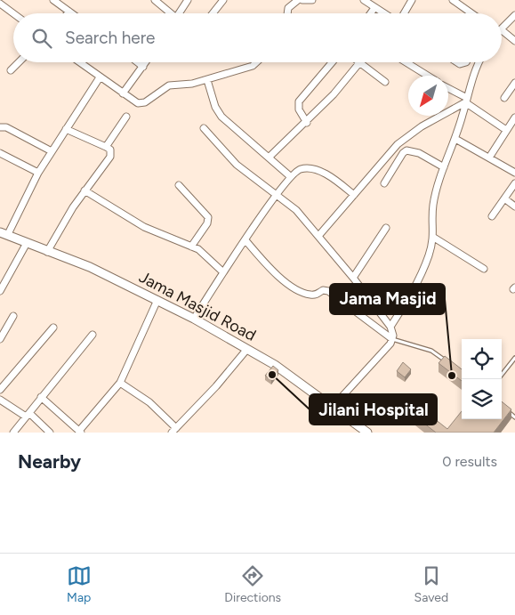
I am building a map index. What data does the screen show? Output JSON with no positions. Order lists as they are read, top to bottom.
{
  "streets": {
    "street": ["Jama Masjid Road"]
  },
  "places": ["Jilani Hospital", "Jama Masjid"],
  "north": "bottom left",
  "page": {
    "search": "Search here",
    "heading": ["Nearby", "0 results"],
    "nav": ["Map", "Directions", "Saved"]
  }
}
